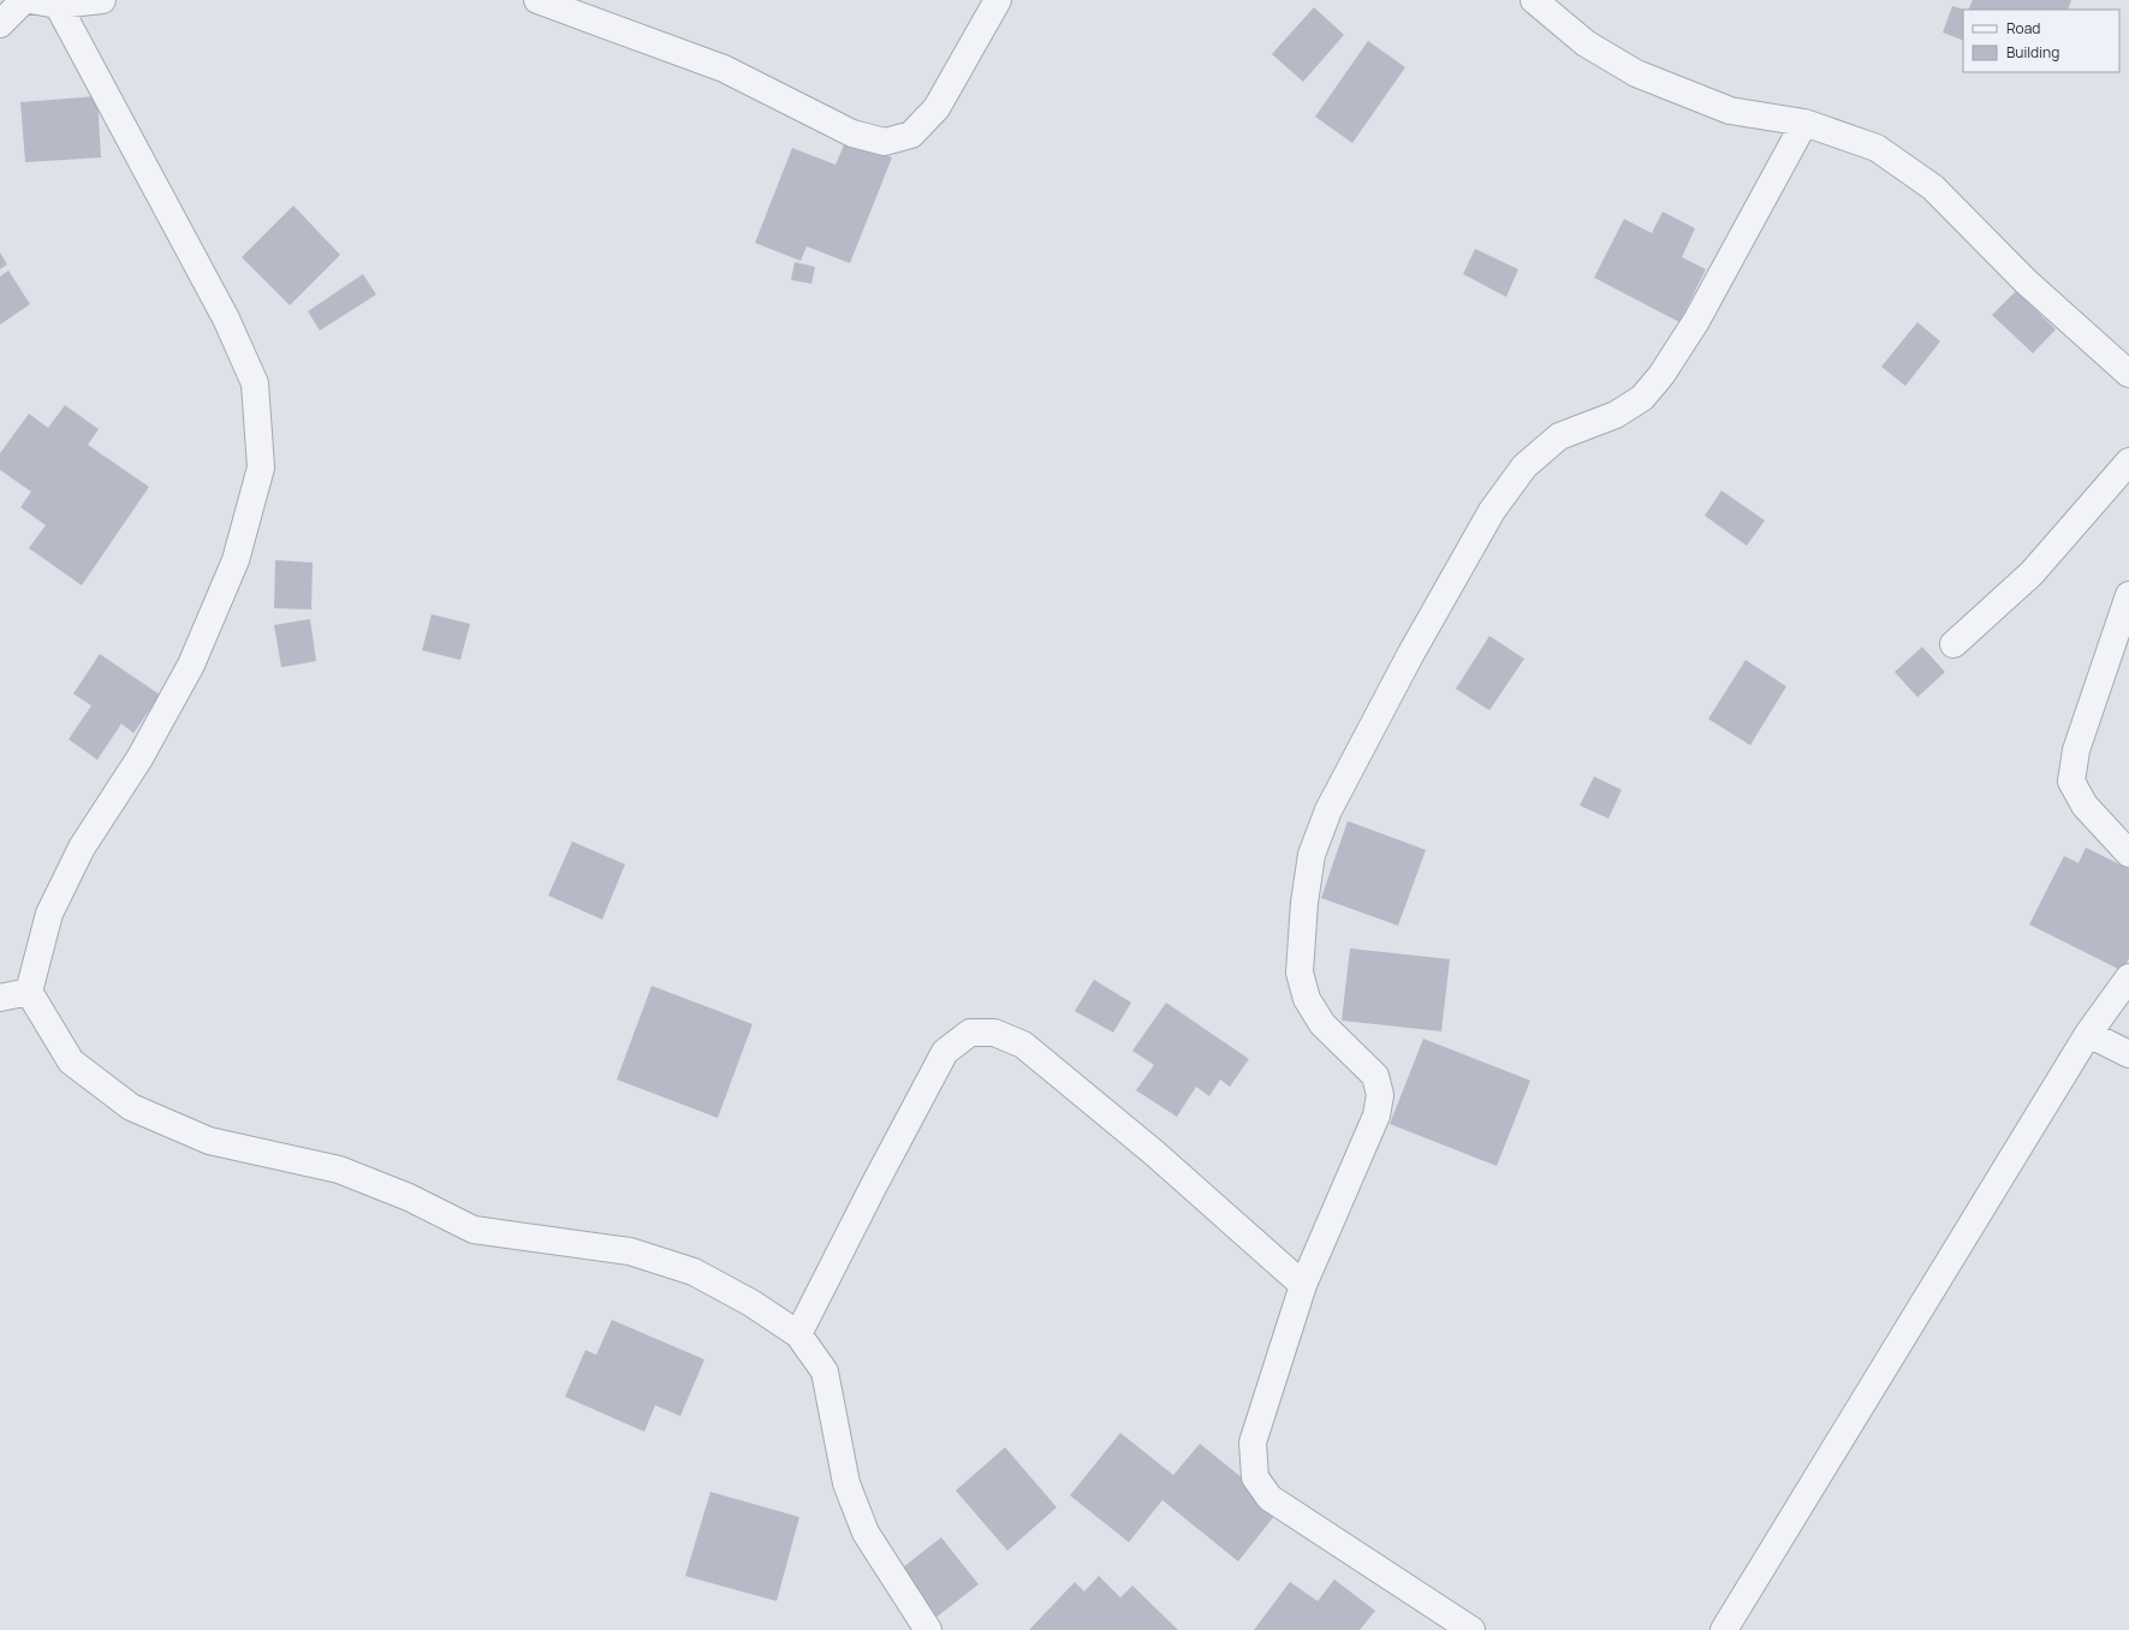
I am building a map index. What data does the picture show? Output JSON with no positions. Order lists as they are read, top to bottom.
{
  "legend": ["Road", "Building"]
}
